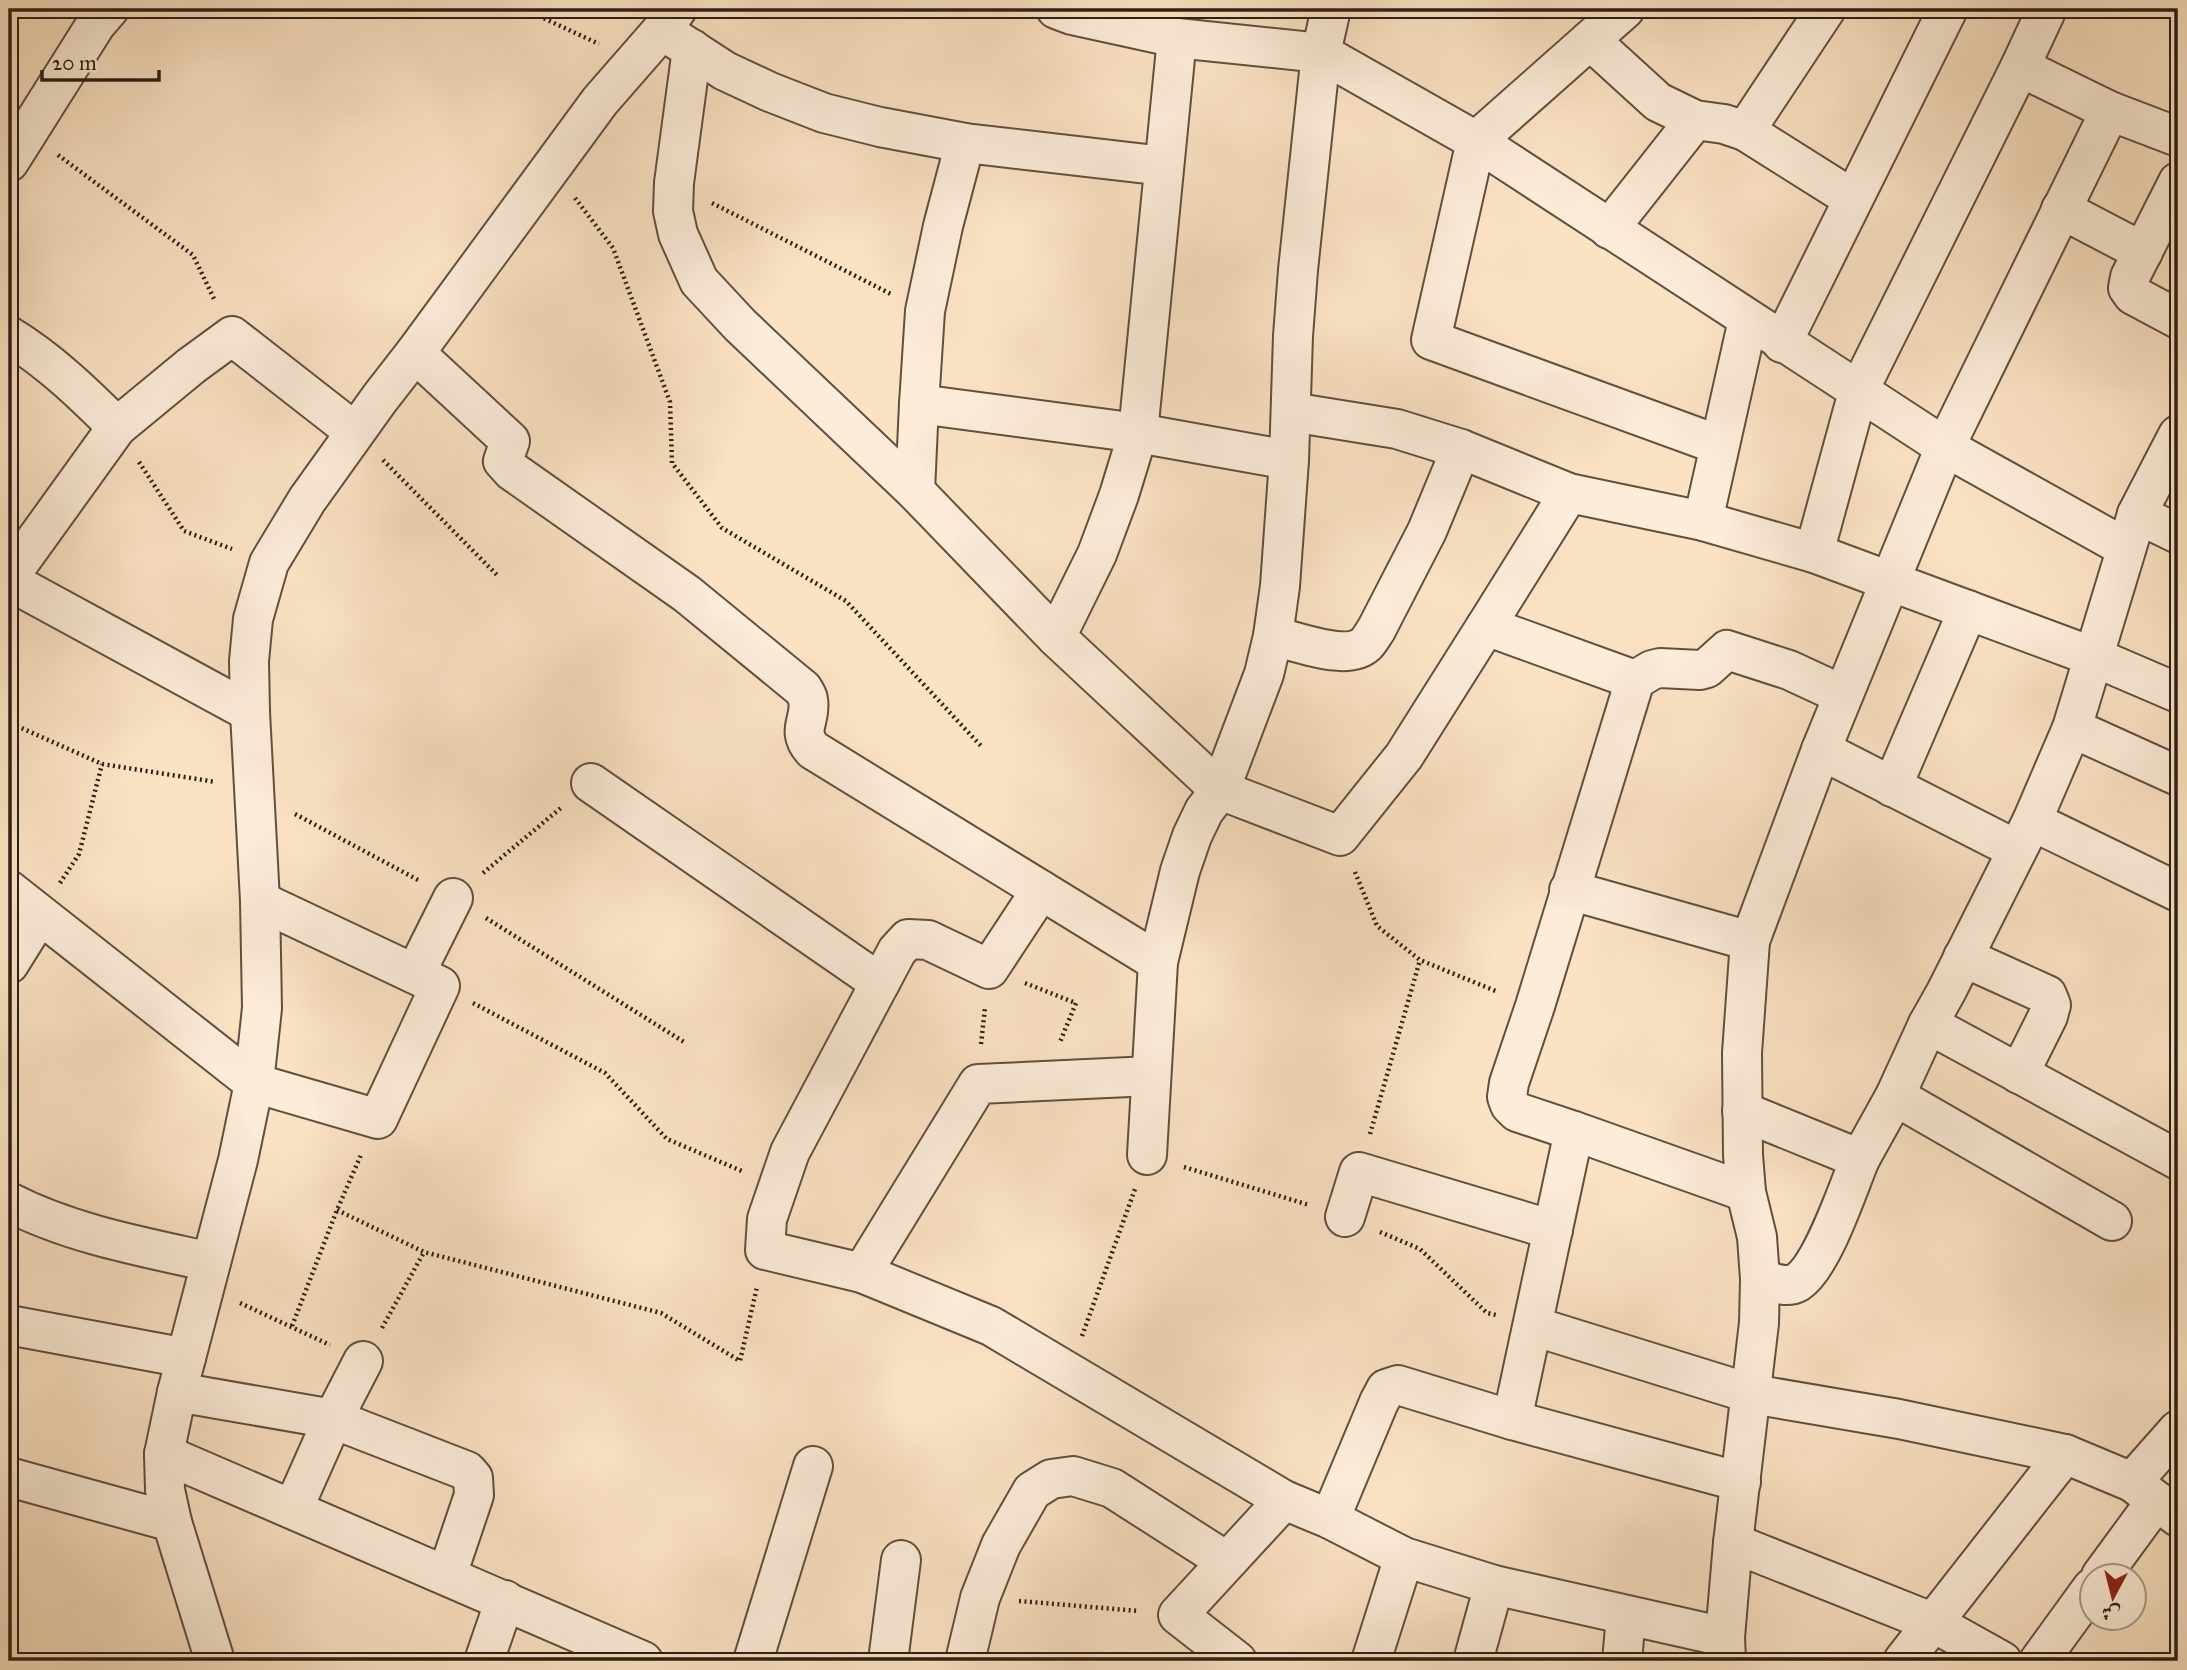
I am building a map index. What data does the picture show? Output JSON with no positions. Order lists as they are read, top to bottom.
{
  "scale_bar": "20 m",
  "north": "bottom"
}
